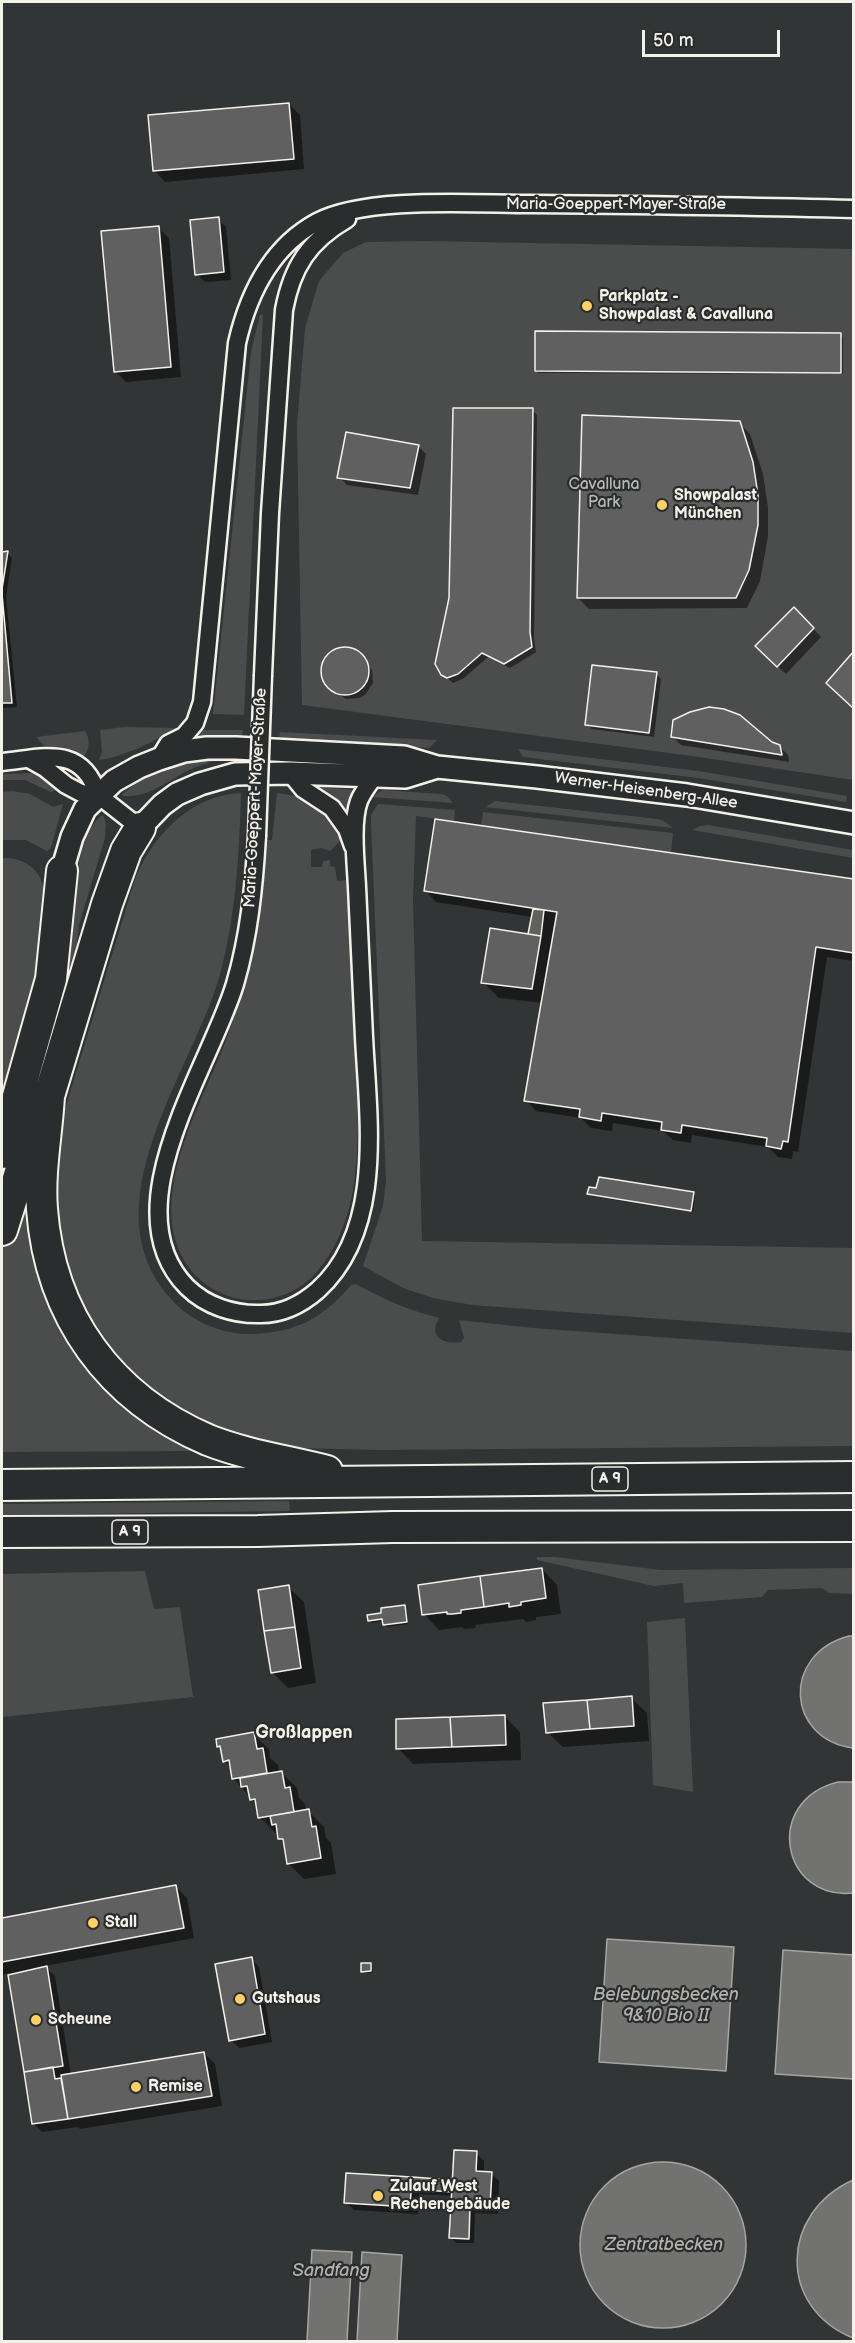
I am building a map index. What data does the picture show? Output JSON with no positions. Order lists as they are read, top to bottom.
{
  "streets": {
    "highway": ["A 9"],
    "street": ["Maria-Goeppert-Mayer-Straße", "Werner-Heisenberg-Allee"]
  },
  "crossings": [
    ["Maria-Goeppert-Mayer-Straße", "Werner-Heisenberg-Allee"]
  ],
  "districts": ["Großlappen"],
  "water": ["Belebungsbecken 9&10 Bio II", "Zentratbecken", "Sandfang"],
  "parks": ["Cavalluna Park"],
  "places": [
    "Parkplatz - Showpalast & Cavalluna",
    "Showpalast München",
    "Stall",
    "Gutshaus",
    "Scheune",
    "Remise",
    "Zulauf West Rechengebäude"
  ],
  "scale_bar": "50 m"
}
